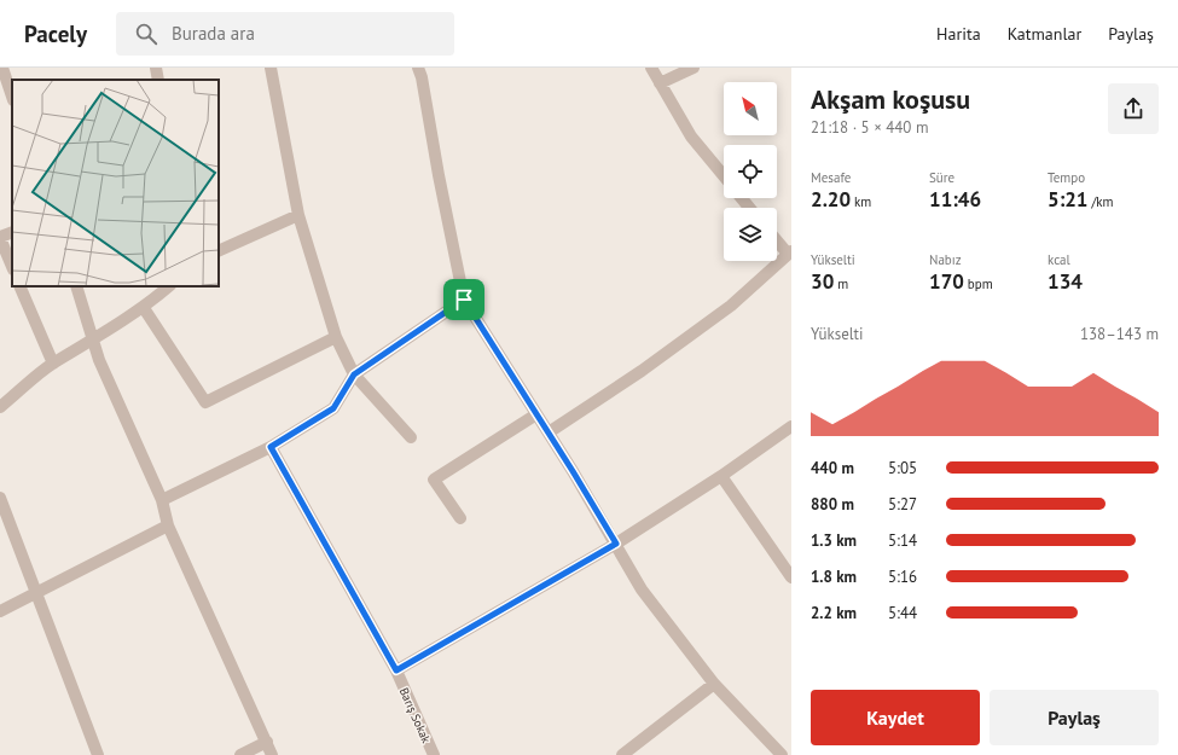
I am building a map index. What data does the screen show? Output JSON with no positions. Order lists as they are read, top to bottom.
{
  "streets": {
    "street": ["Barış Sokak"]
  },
  "north": "top left",
  "page": {
    "header": "Pacely",
    "search": "Burada ara",
    "nav": ["Harita", "Katmanlar", "Paylaş"],
    "heading": ["Akşam koşusu", "21:18 · 5 × 440 m"],
    "stats": [
      ["Mesafe", "2.20 km"],
      ["Süre", "11:46"],
      ["Tempo", "5:21 /km"],
      ["Yükselti", "30 m"],
      ["Nabız", "170 bpm"],
      ["kcal", "134"]
    ],
    "chart": ["Yükselti", "138–143 m"],
    "list": [
      {
        "name": "440 m",
        "note": "5:05"
      },
      {
        "name": "880 m",
        "note": "5:27"
      },
      {
        "name": "1.3 km",
        "note": "5:14"
      },
      {
        "name": "1.8 km",
        "note": "5:16"
      },
      {
        "name": "2.2 km",
        "note": "5:44"
      }
    ],
    "buttons": ["Kaydet", "Paylaş"]
  }
}
